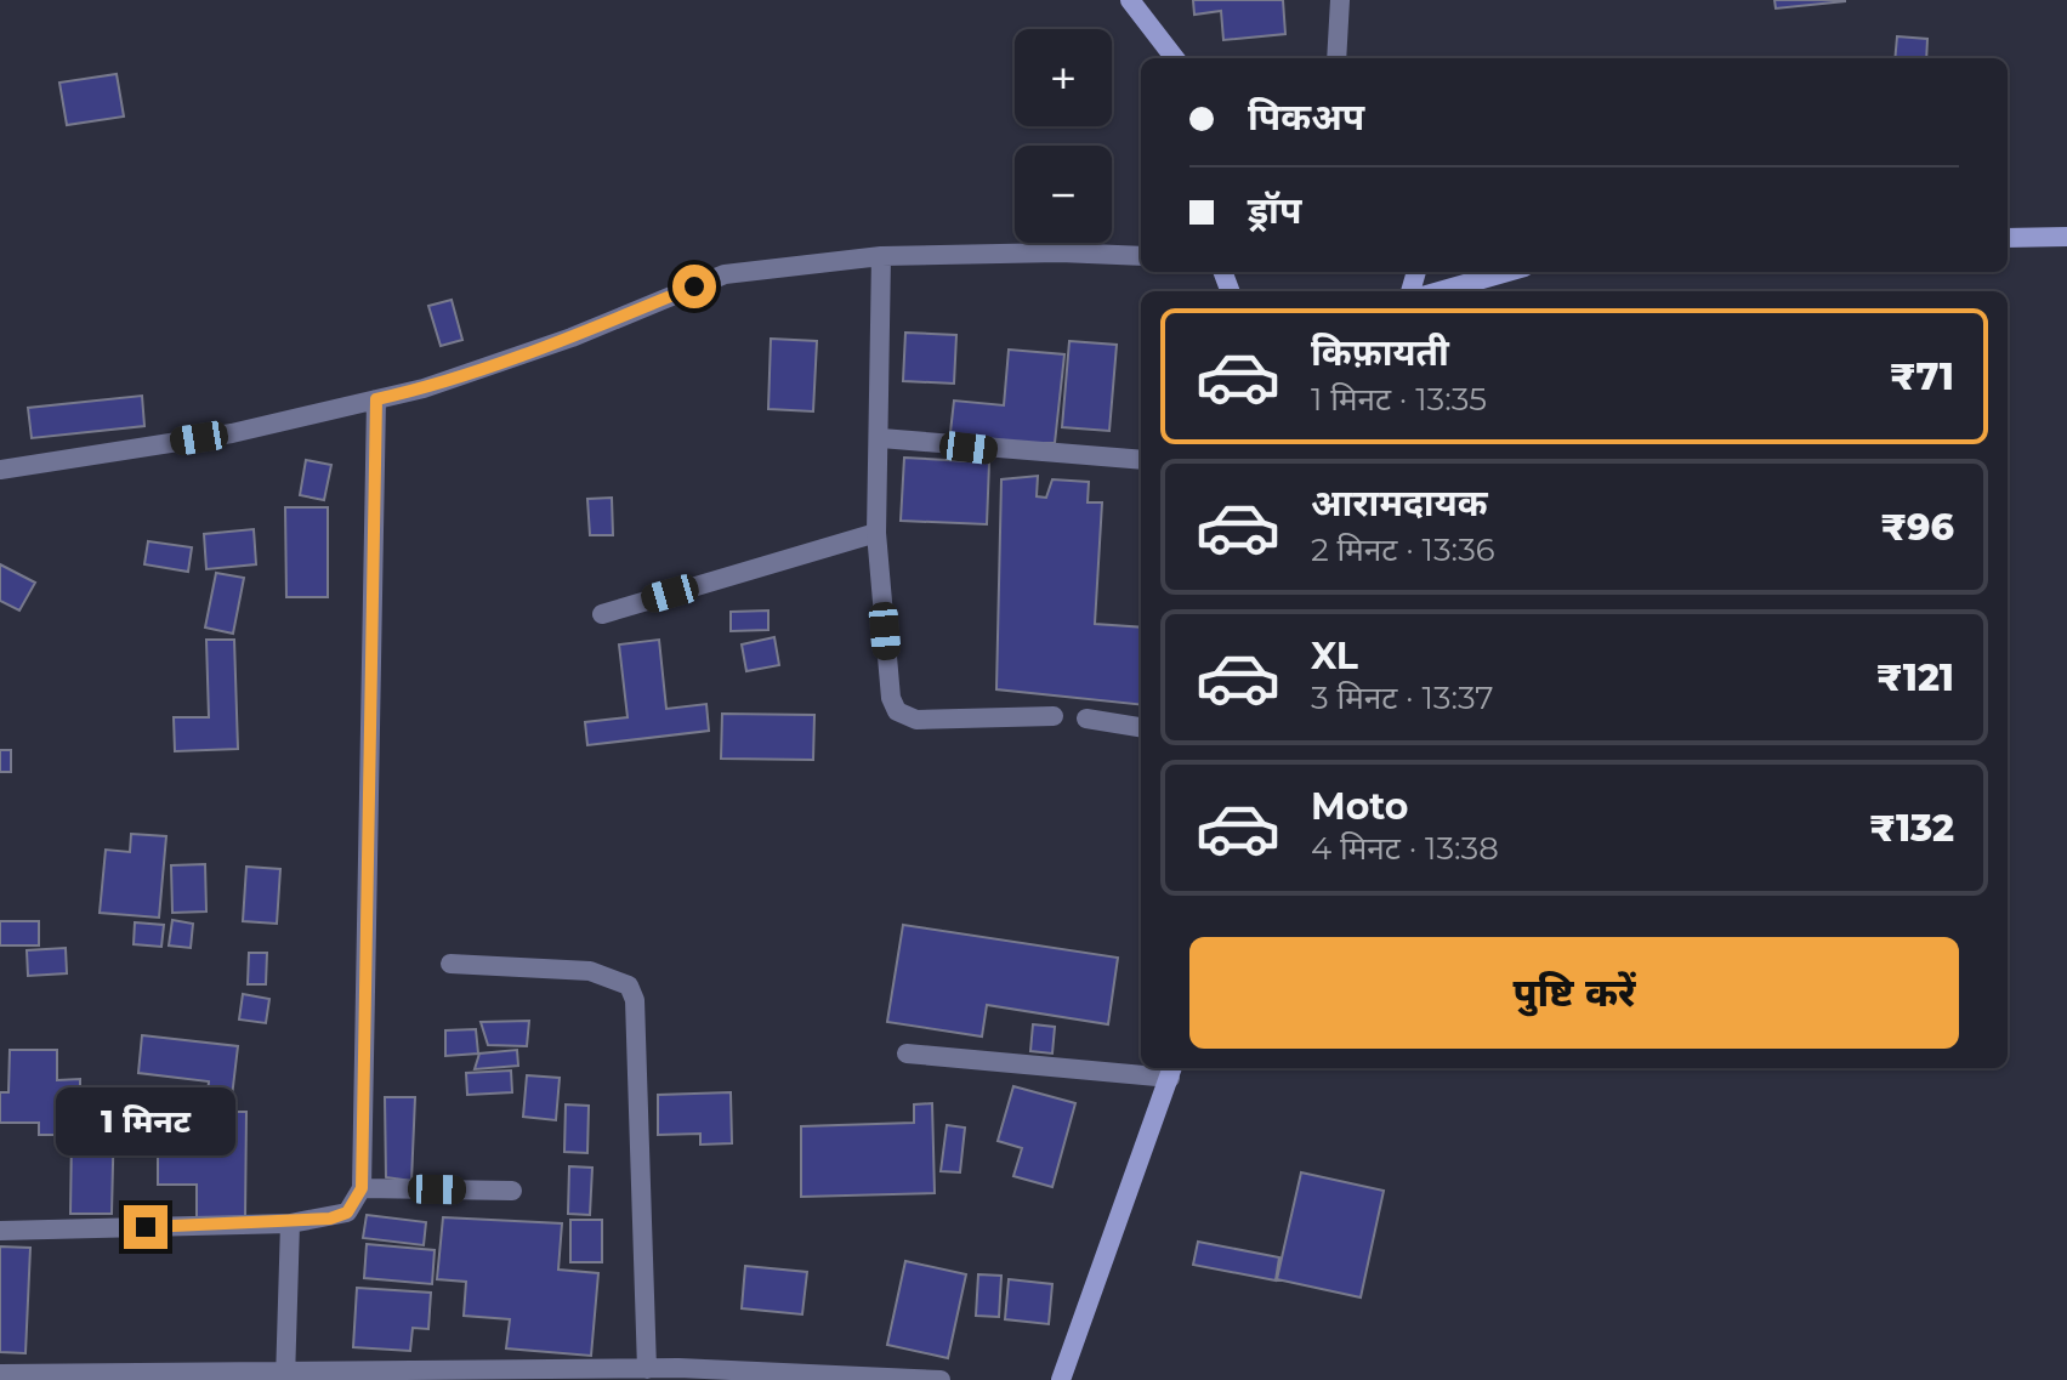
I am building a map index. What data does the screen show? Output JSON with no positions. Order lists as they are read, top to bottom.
{
  "page": {
    "map_buttons": ["+", "−"],
    "banner": ["पिकअप", "ड्रॉप"],
    "list": [
      {
        "name": "किफ़ायती",
        "note": "1 मिनट · 13:35",
        "value": "₹71"
      },
      {
        "name": "आरामदायक",
        "note": "2 मिनट · 13:36",
        "value": "₹96"
      },
      {
        "name": "XL",
        "note": "3 मिनट · 13:37",
        "value": "₹121"
      },
      {
        "name": "Moto",
        "note": "4 मिनट · 13:38",
        "value": "₹132"
      }
    ],
    "buttons": "पुष्टि करें",
    "bubble": "1 मिनट"
  }
}
